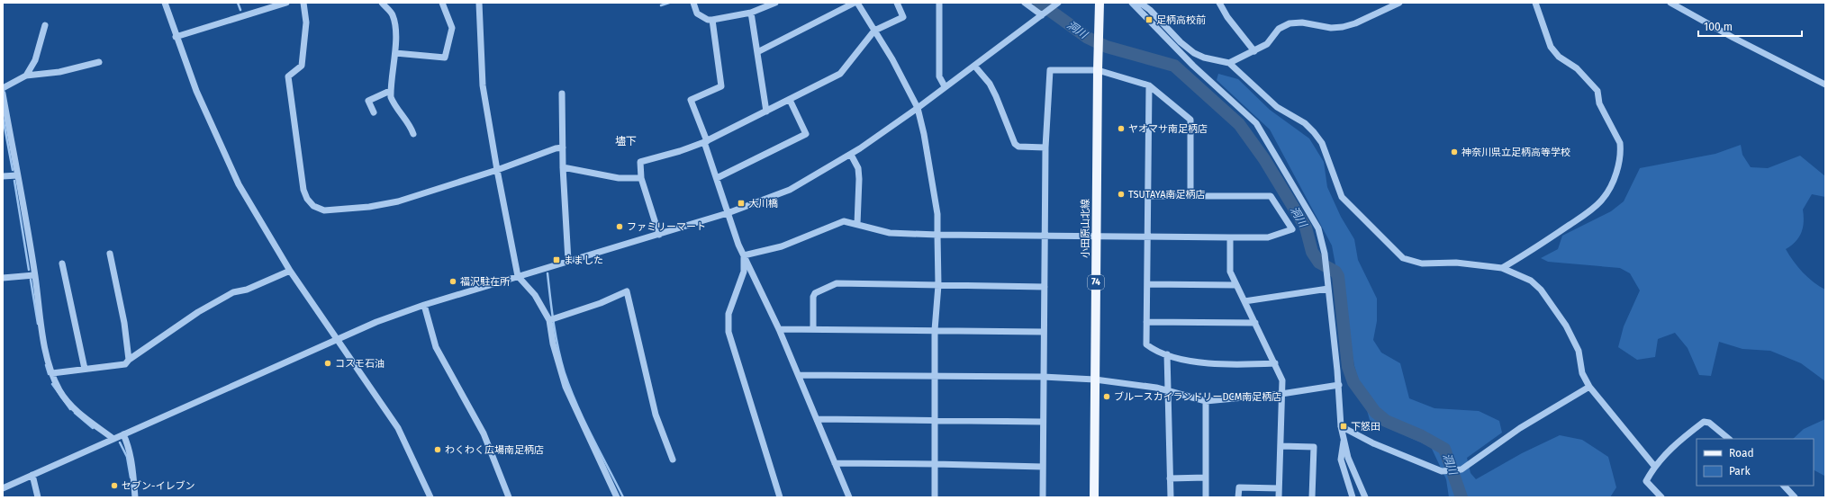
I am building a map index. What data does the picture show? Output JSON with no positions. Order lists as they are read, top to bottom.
{
  "streets": {
    "main road": ["小田原山北線", "74"]
  },
  "districts": ["壗下"],
  "water": ["洞川"],
  "places": {
    "transit": [
      "足柄高校前",
      "大川橋",
      "まました",
      "下怒田"
    ],
    "other": [
      "ヤオマサ南足柄店",
      "神奈川県立足柄高等学校",
      "TSUTAYA南足柄店",
      "ファミリーマート",
      "福沢駐在所",
      "コスモ石油",
      "ブルースカイランドリーDCM南足柄店",
      "わくわく広場南足柄店",
      "セブン-イレブン"
    ]
  },
  "legend": ["Road", "Park"],
  "scale_bar": "100 m"
}
